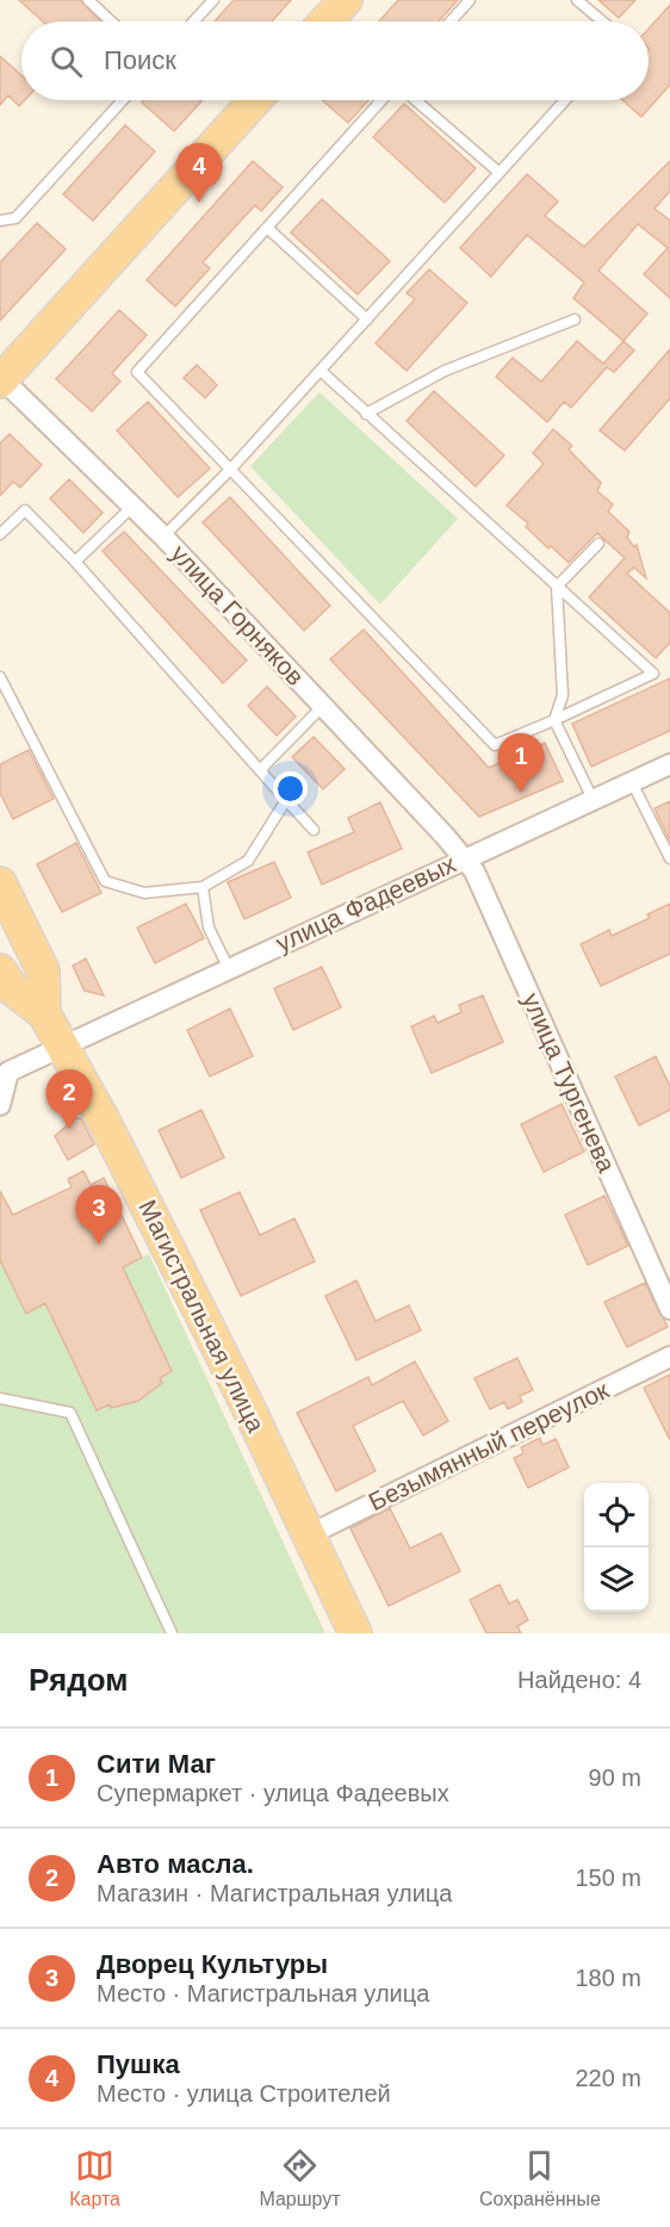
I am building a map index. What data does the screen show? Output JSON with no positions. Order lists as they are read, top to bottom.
{
  "streets": {
    "main road": ["Магистральная улица"],
    "street": [
      "улица Горняков",
      "улица Фадеевых",
      "улица Тургенева",
      "Безымянный переулок"
    ]
  },
  "crossings": [
    ["улица Горняков", "улица Фадеевых"],
    ["улица Горняков", "улица Тургенева"],
    ["улица Фадеевых", "улица Тургенева"],
    ["улица Фадеевых", "Магистральная улица"],
    ["Магистральная улица", "Безымянный переулок"]
  ],
  "page": {
    "search": "Поиск",
    "pins": [
      "4",
      "1",
      "2",
      "3"
    ],
    "heading": ["Рядом", "Найдено: 4"],
    "list": [
      {
        "mark": "1",
        "name": "Сити Маг",
        "note": "Супермаркет · улица Фадеевых",
        "value": "90 m"
      },
      {
        "mark": "2",
        "name": "Авто масла.",
        "note": "Магазин · Магистральная улица",
        "value": "150 m"
      },
      {
        "mark": "3",
        "name": "Дворец Культуры",
        "note": "Место · Магистральная улица",
        "value": "180 m"
      },
      {
        "mark": "4",
        "name": "Пушка",
        "note": "Место · улица Строителей",
        "value": "220 m"
      }
    ],
    "nav": ["Карта", "Маршрут", "Сохранённые"]
  }
}
